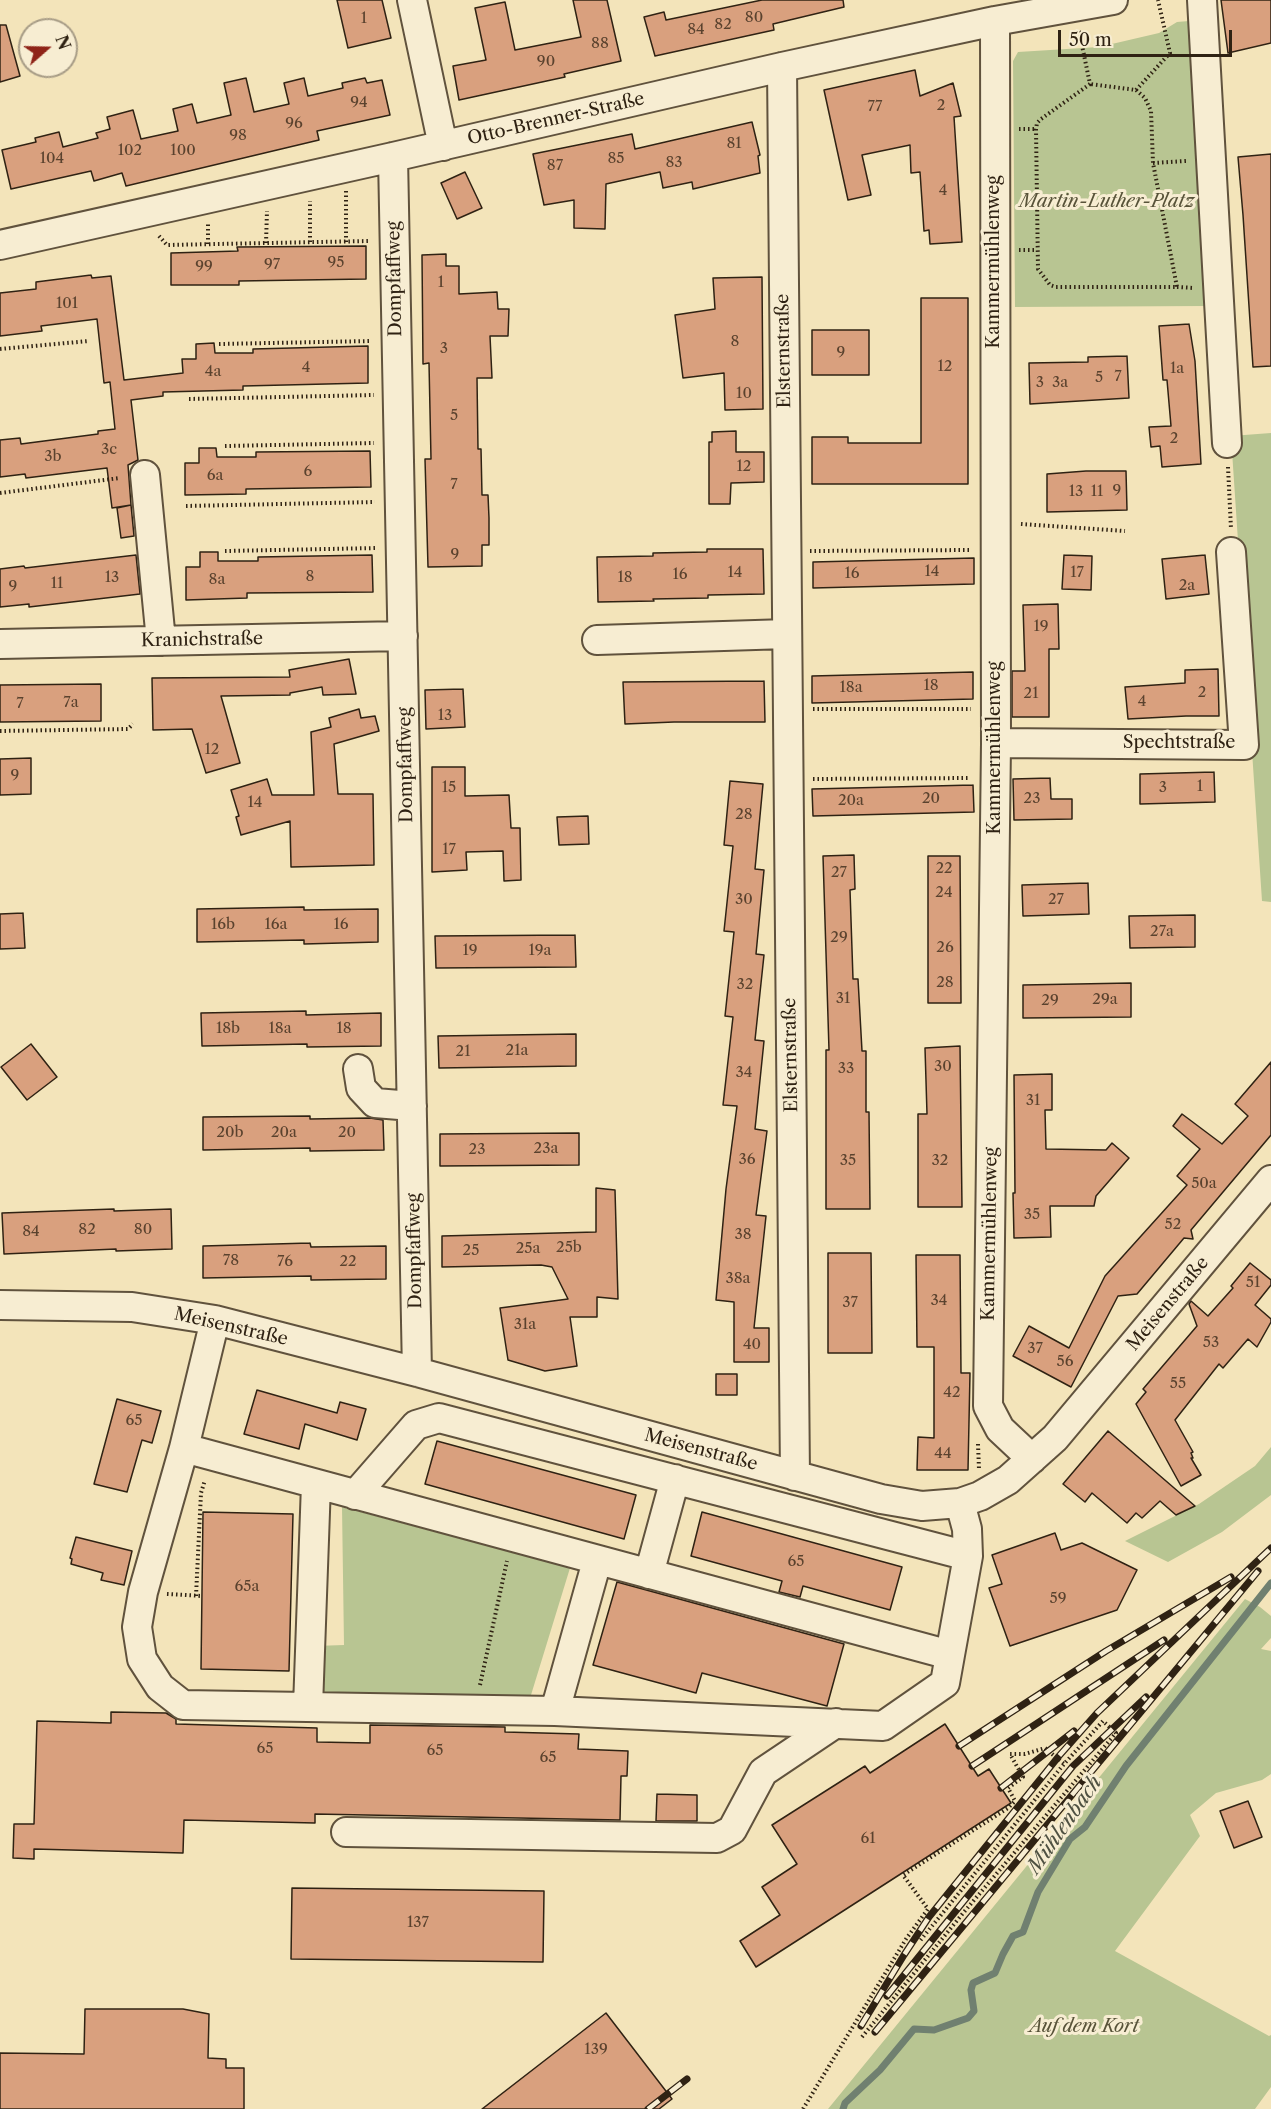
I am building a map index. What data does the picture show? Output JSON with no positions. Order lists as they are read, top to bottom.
{
  "streets": {
    "street": [
      "Otto-Brenner-Straße",
      "Kammermühlenweg",
      "Dompfaffweg",
      "Elsternstraße",
      "Kranichstraße",
      "Spechtstraße",
      "Meisenstraße"
    ]
  },
  "crossings": [
    ["Otto-Brenner-Straße", "Kammermühlenweg"],
    ["Otto-Brenner-Straße", "Dompfaffweg"],
    ["Otto-Brenner-Straße", "Elsternstraße"],
    ["Kammermühlenweg", "Spechtstraße"],
    ["Dompfaffweg", "Kranichstraße"],
    ["Dompfaffweg", "Meisenstraße"],
    ["Elsternstraße", "Meisenstraße"]
  ],
  "water": ["Mühlenbach"],
  "parks": ["Martin-Luther-Platz", "Auf dem Kort"],
  "house_numbers": [
    "80",
    "1",
    "82",
    "84",
    "88",
    "90",
    "94",
    "2",
    "77",
    "96",
    "98",
    "81",
    "102",
    "100",
    "104",
    "85",
    "83",
    "87",
    "4",
    "95",
    "97",
    "99",
    "1",
    "101",
    "8",
    "3",
    "9",
    "12",
    "4",
    "1a",
    "4a",
    "7",
    "5",
    "3",
    "3a",
    "10",
    "5",
    "2",
    "3c",
    "3b",
    "12",
    "6",
    "6a",
    "7",
    "9",
    "13",
    "11",
    "9",
    "14",
    "14",
    "17",
    "16",
    "16",
    "8",
    "13",
    "18",
    "8a",
    "11",
    "2a",
    "9",
    "19",
    "18",
    "18a",
    "2",
    "21",
    "4",
    "7a",
    "7",
    "13",
    "12",
    "9",
    "1",
    "15",
    "3",
    "20",
    "23",
    "20a",
    "14",
    "28",
    "17",
    "22",
    "27",
    "24",
    "30",
    "27",
    "16b",
    "16a",
    "16",
    "27a",
    "29",
    "26",
    "19",
    "19a",
    "28",
    "32",
    "31",
    "29a",
    "29",
    "18b",
    "18a",
    "18",
    "21a",
    "21",
    "30",
    "33",
    "34",
    "31",
    "20b",
    "20a",
    "20",
    "23a",
    "23",
    "36",
    "35",
    "32",
    "50a",
    "35",
    "52",
    "82",
    "80",
    "84",
    "38",
    "25b",
    "25a",
    "25",
    "78",
    "76",
    "22",
    "38a",
    "51",
    "34",
    "37",
    "31a",
    "53",
    "40",
    "37",
    "56",
    "55",
    "42",
    "65",
    "44",
    "65",
    "65a",
    "59",
    "65",
    "65",
    "65",
    "61",
    "137",
    "139"
  ],
  "scale_bar": "50 m",
  "north": "right"
}
